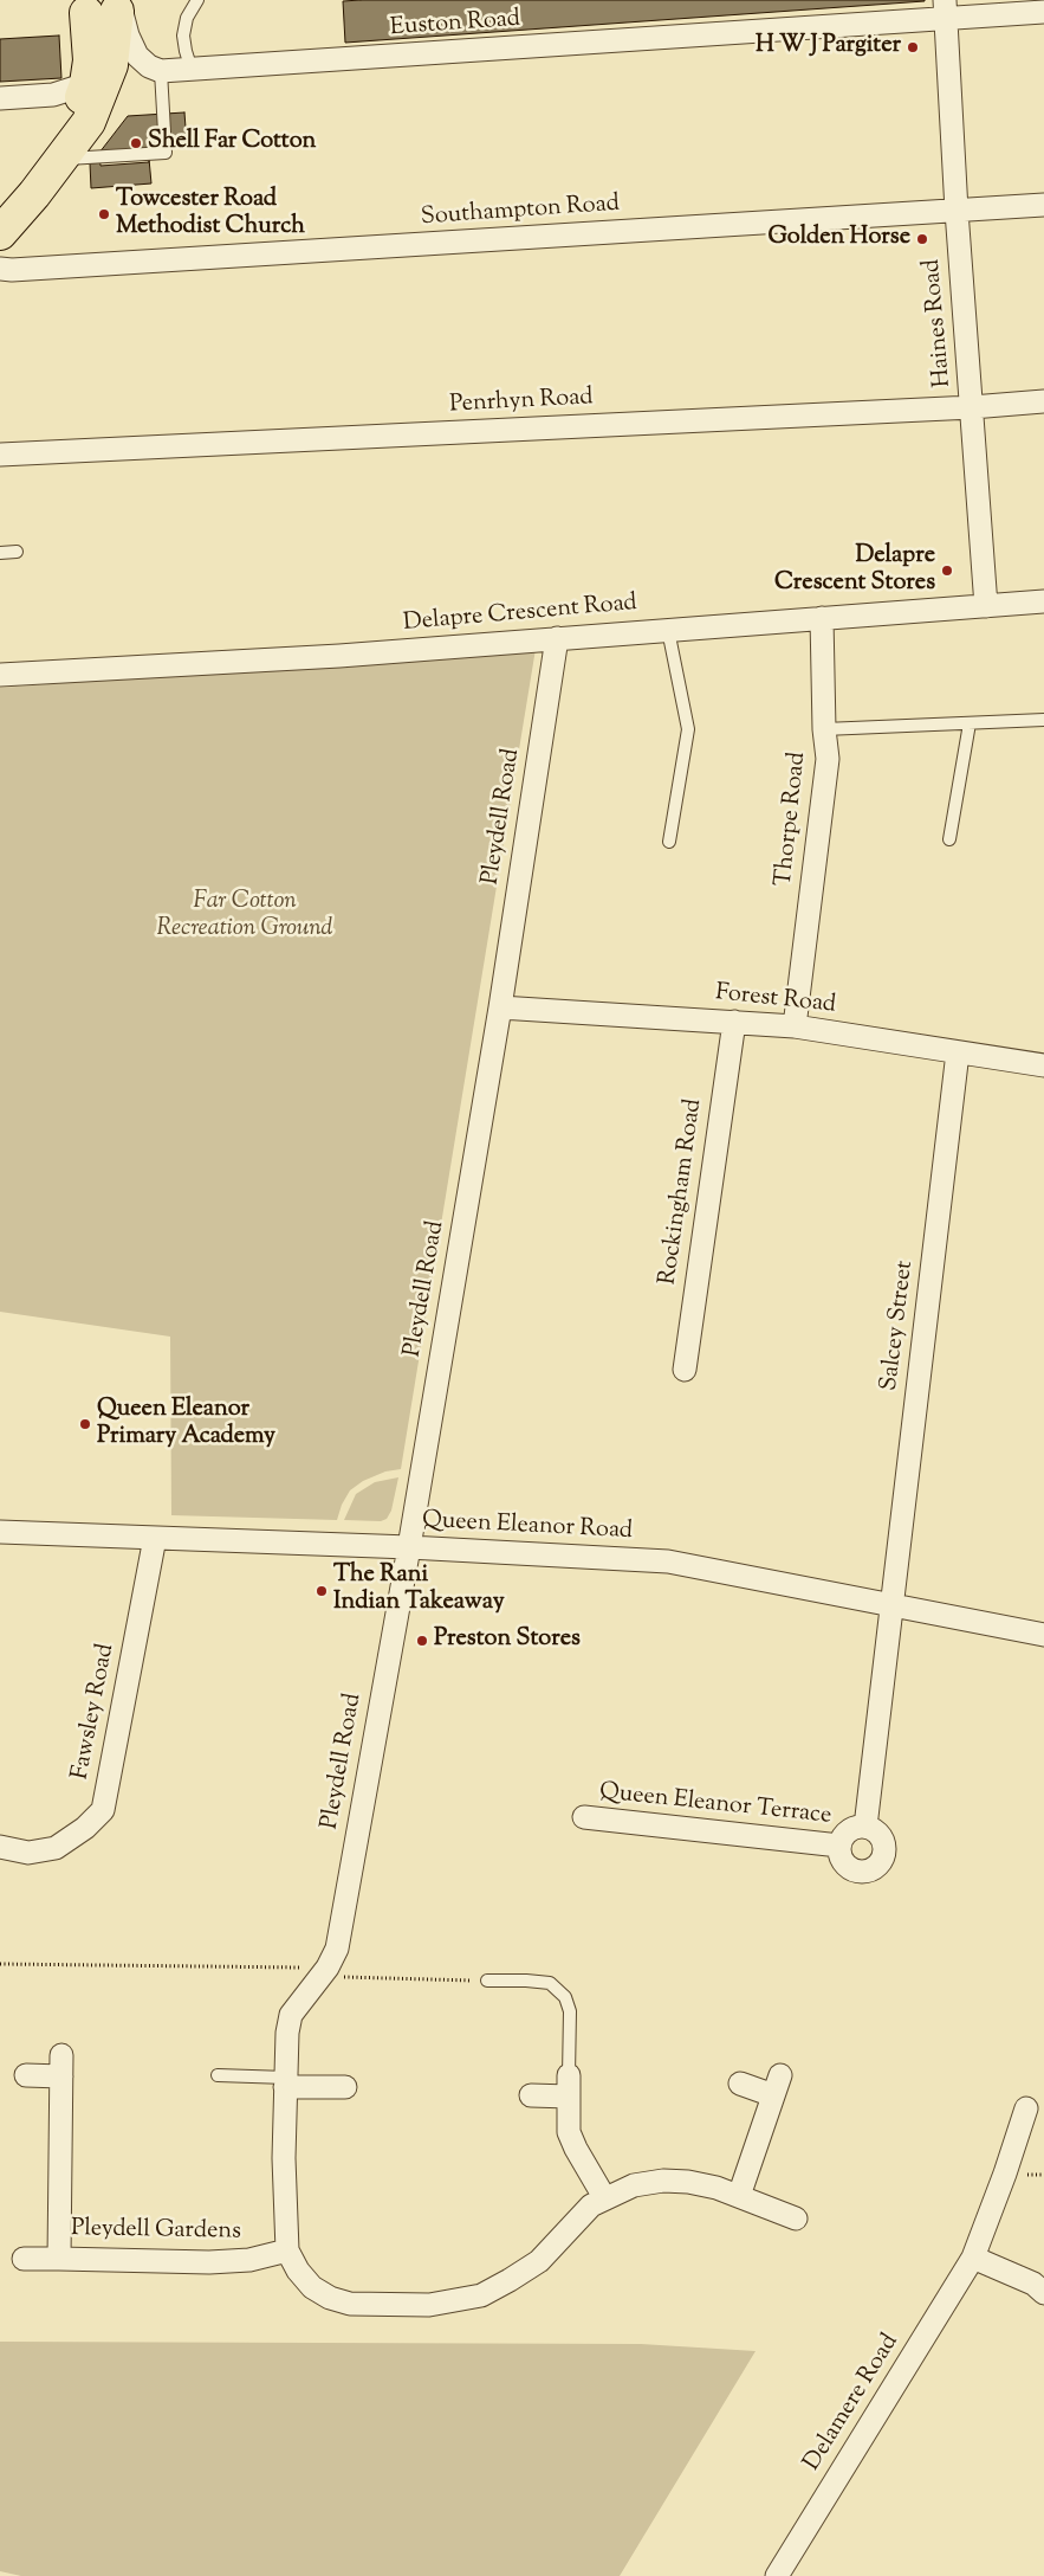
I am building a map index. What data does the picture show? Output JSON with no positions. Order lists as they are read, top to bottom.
{
  "streets": {
    "street": [
      "Euston Road",
      "Southampton Road",
      "Haines Road",
      "Penrhyn Road",
      "Delapre Crescent Road",
      "Pleydell Road",
      "Thorpe Road",
      "Forest Road",
      "Rockingham Road",
      "Salcey Street",
      "Queen Eleanor Road",
      "Fawsley Road",
      "Queen Eleanor Terrace",
      "Pleydell Gardens",
      "Delamere Road"
    ]
  },
  "crossings": [
    ["Euston Road", "Haines Road"],
    ["Southampton Road", "Haines Road"],
    ["Haines Road", "Penrhyn Road"],
    ["Haines Road", "Delapre Crescent Road"],
    ["Delapre Crescent Road", "Pleydell Road"],
    ["Delapre Crescent Road", "Thorpe Road"],
    ["Pleydell Road", "Forest Road"],
    ["Pleydell Road", "Queen Eleanor Road"],
    ["Thorpe Road", "Forest Road"],
    ["Forest Road", "Rockingham Road"],
    ["Forest Road", "Salcey Street"],
    ["Salcey Street", "Queen Eleanor Road"],
    ["Queen Eleanor Road", "Fawsley Road"]
  ],
  "parks": ["Far Cotton Recreation Ground"],
  "places": [
    "H W J Pargiter",
    "Shell Far Cotton",
    "Towcester Road Methodist Church",
    "Golden Horse",
    "Delapre Crescent Stores",
    "Queen Eleanor Primary Academy",
    "The Rani Indian Takeaway",
    "Preston Stores"
  ]
}
